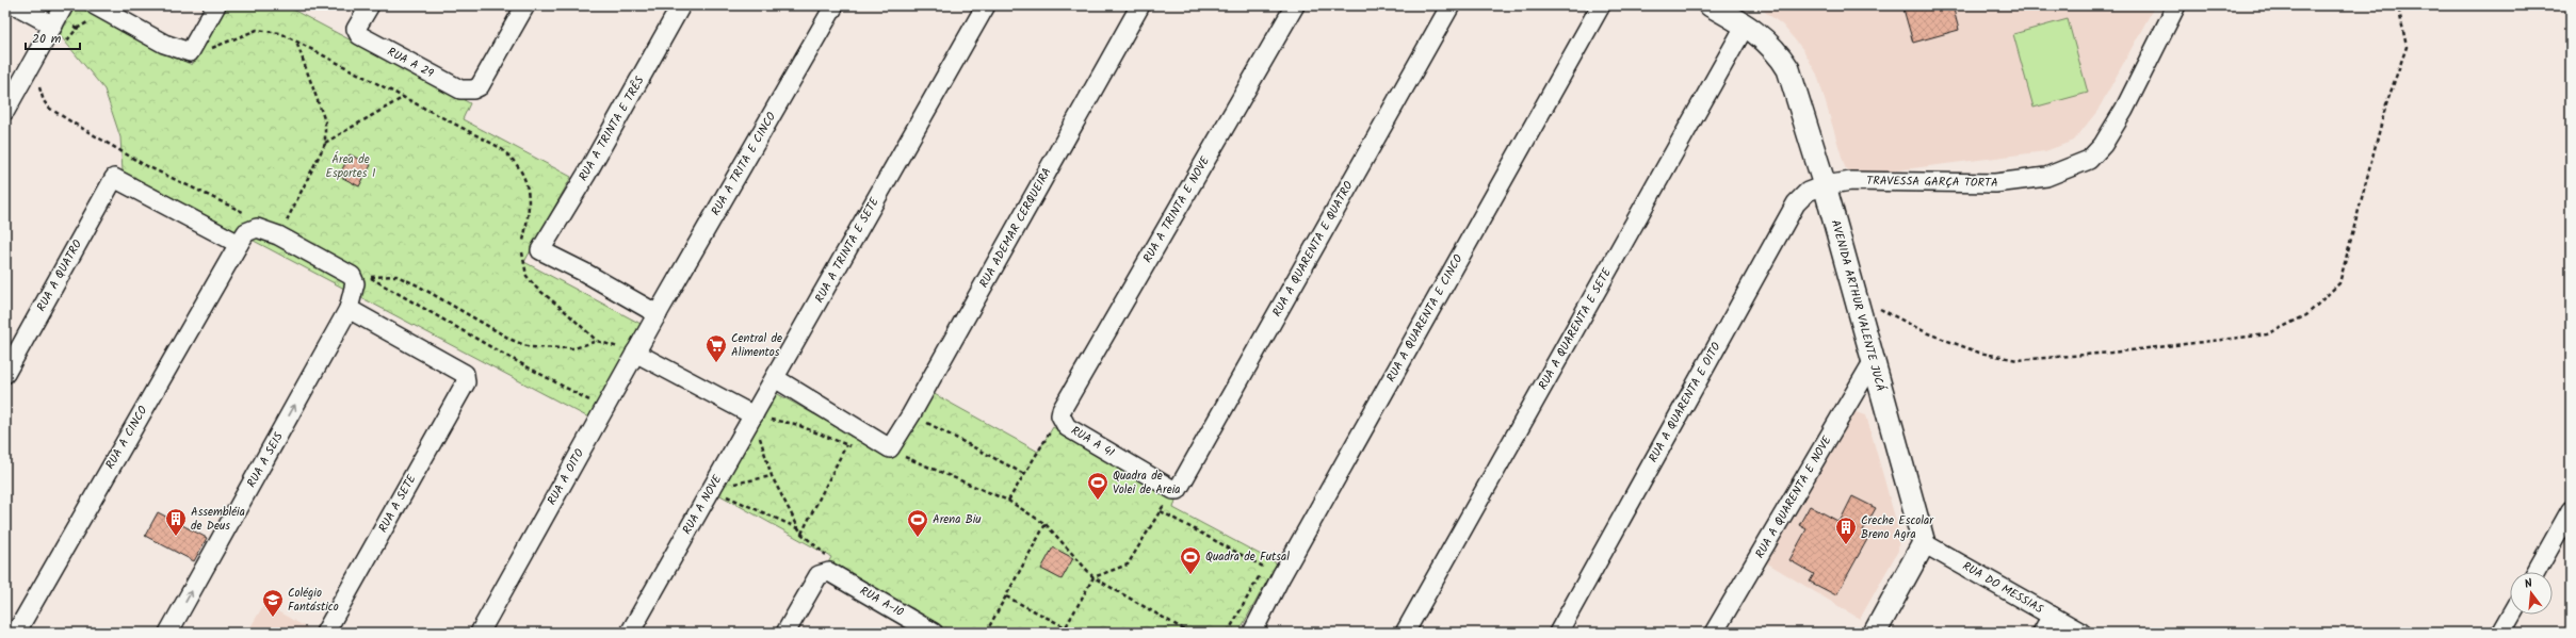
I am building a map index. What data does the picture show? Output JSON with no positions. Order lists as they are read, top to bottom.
{
  "streets": {
    "street": [
      "RUA A 29",
      "RUA A TRINTA E TRÊS",
      "RUA A TRITA E CINCO",
      "TRAVESSA GARÇA TORTA",
      "RUA A TRINTA E NOVE",
      "RUA ADEMAR CERQUEIRA",
      "RUA A QUARENTA E QUATRO",
      "RUA A TRINTA E SETE",
      "RUA A QUATRO",
      "AVENIDA ARTHUR VALENTE JUCÁ",
      "RUA A QUARENTA E CINCO",
      "RUA A QUARENTA E SETE",
      "RUA A QUARENTA E OITO",
      "RUA A CINCO",
      "RUA A 41",
      "RUA A SEIS",
      "RUA A OITO",
      "RUA A QUARENTA E NOVE",
      "RUA A SETE",
      "RUA A NOVE",
      "RUA DO MESSIAS",
      "RUA A-10"
    ]
  },
  "crossings": [
    ["RUA A TRINTA E TRÊS", "RUA A TRITA E CINCO"],
    ["RUA A TRINTA E TRÊS", "RUA A OITO"],
    ["RUA A TRITA E CINCO", "RUA A OITO"],
    ["TRAVESSA GARÇA TORTA", "AVENIDA ARTHUR VALENTE JUCÁ"],
    ["TRAVESSA GARÇA TORTA", "RUA A QUARENTA E OITO"],
    ["RUA A TRINTA E NOVE", "RUA A 41"],
    ["RUA A QUARENTA E QUATRO", "RUA A 41"],
    ["RUA A TRINTA E SETE", "RUA A NOVE"],
    ["RUA A QUATRO", "RUA A CINCO"],
    ["AVENIDA ARTHUR VALENTE JUCÁ", "RUA A QUARENTA E SETE"],
    ["AVENIDA ARTHUR VALENTE JUCÁ", "RUA A QUARENTA E OITO"],
    ["AVENIDA ARTHUR VALENTE JUCÁ", "RUA A QUARENTA E NOVE"],
    ["AVENIDA ARTHUR VALENTE JUCÁ", "RUA DO MESSIAS"],
    ["RUA A CINCO", "RUA A SEIS"],
    ["RUA A CINCO", "RUA A SETE"],
    ["RUA A SEIS", "RUA A SETE"]
  ],
  "one_way": ["RUA A SEIS"],
  "parks": ["Área de Esportes 1"],
  "places": {
    "supermarket": ["Central de Alimentos"],
    "sports": ["Quadra de Volei de Areia", "Arena Biu", "Quadra de Futsal"],
    "building": ["Assembléia de Deus", "Creche Escolar Breno Agra"],
    "school or university": ["Colégio Fantástico"]
  },
  "scale_bar": "20 m",
  "north": "top"
}
